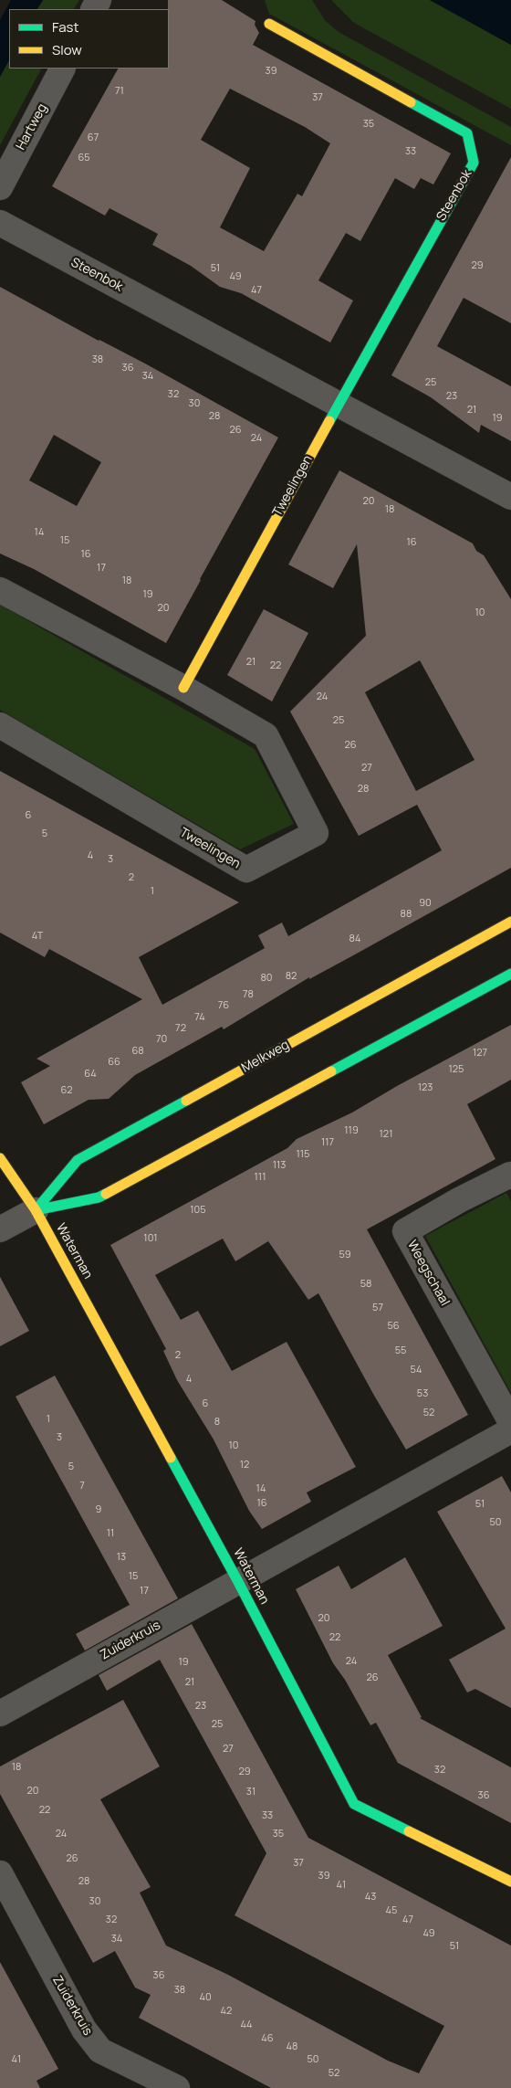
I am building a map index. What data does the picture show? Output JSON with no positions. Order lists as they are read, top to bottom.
{
  "streets": {
    "street": [
      "Hartweg",
      "Steenbok",
      "Tweelingen",
      "Melkweg",
      "Waterman",
      "Weegschaal",
      "Zuiderkruis"
    ]
  },
  "crossings": [
    ["Steenbok", "Tweelingen"],
    ["Melkweg", "Waterman"],
    ["Waterman", "Zuiderkruis"]
  ],
  "house_numbers": [
    "39",
    "71",
    "37",
    "35",
    "67",
    "33",
    "65",
    "29",
    "51",
    "49",
    "47",
    "38",
    "36",
    "34",
    "25",
    "32",
    "23",
    "30",
    "21",
    "28",
    "19",
    "26",
    "24",
    "20",
    "18",
    "14",
    "15",
    "16",
    "16",
    "17",
    "18",
    "19",
    "20",
    "10",
    "21",
    "22",
    "24",
    "25",
    "26",
    "27",
    "28",
    "6",
    "5",
    "4",
    "3",
    "2",
    "1",
    "90",
    "88",
    "4T",
    "84",
    "82",
    "80",
    "78",
    "76",
    "74",
    "72",
    "70",
    "68",
    "127",
    "66",
    "125",
    "64",
    "123",
    "62",
    "119",
    "121",
    "117",
    "115",
    "113",
    "111",
    "105",
    "101",
    "59",
    "58",
    "57",
    "56",
    "55",
    "2",
    "54",
    "4",
    "53",
    "6",
    "52",
    "1",
    "8",
    "3",
    "10",
    "12",
    "5",
    "7",
    "14",
    "16",
    "51",
    "9",
    "50",
    "11",
    "13",
    "15",
    "17",
    "20",
    "22",
    "24",
    "19",
    "26",
    "21",
    "23",
    "25",
    "27",
    "18",
    "32",
    "29",
    "20",
    "31",
    "36",
    "22",
    "33",
    "24",
    "35",
    "26",
    "37",
    "39",
    "28",
    "41",
    "43",
    "30",
    "45",
    "32",
    "47",
    "49",
    "34",
    "51",
    "36",
    "38",
    "40",
    "42",
    "44",
    "46",
    "48",
    "41",
    "50",
    "52"
  ],
  "legend": ["Fast", "Slow"]
}
